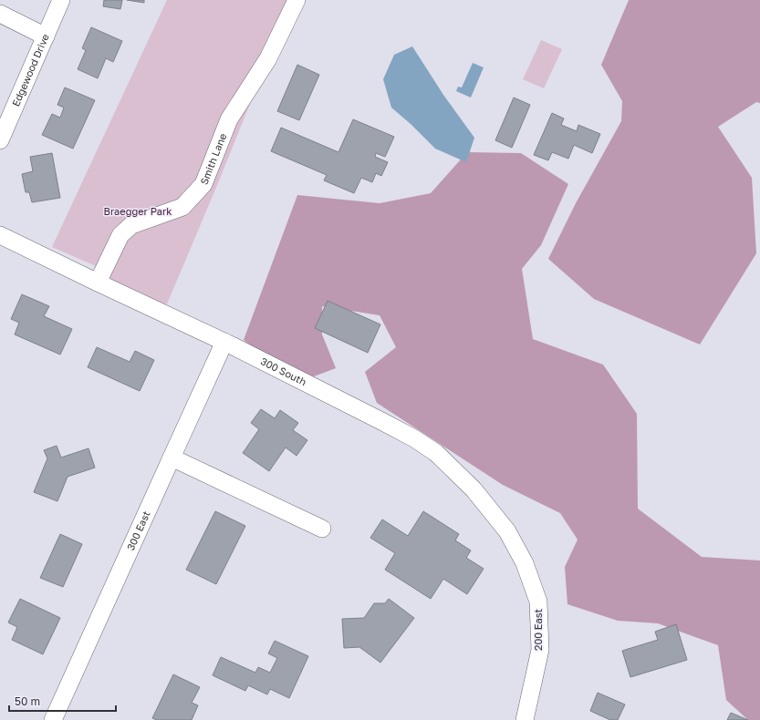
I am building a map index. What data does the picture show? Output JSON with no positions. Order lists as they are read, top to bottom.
{
  "streets": {
    "street": [
      "Edgewood Drive",
      "Smith Lane",
      "300 South",
      "300 East",
      "200 East"
    ]
  },
  "crossings": [
    ["Smith Lane", "300 South"],
    ["300 South", "300 East"],
    ["300 South", "200 East"]
  ],
  "parks": ["Braegger Park"],
  "scale_bar": "50 m"
}
